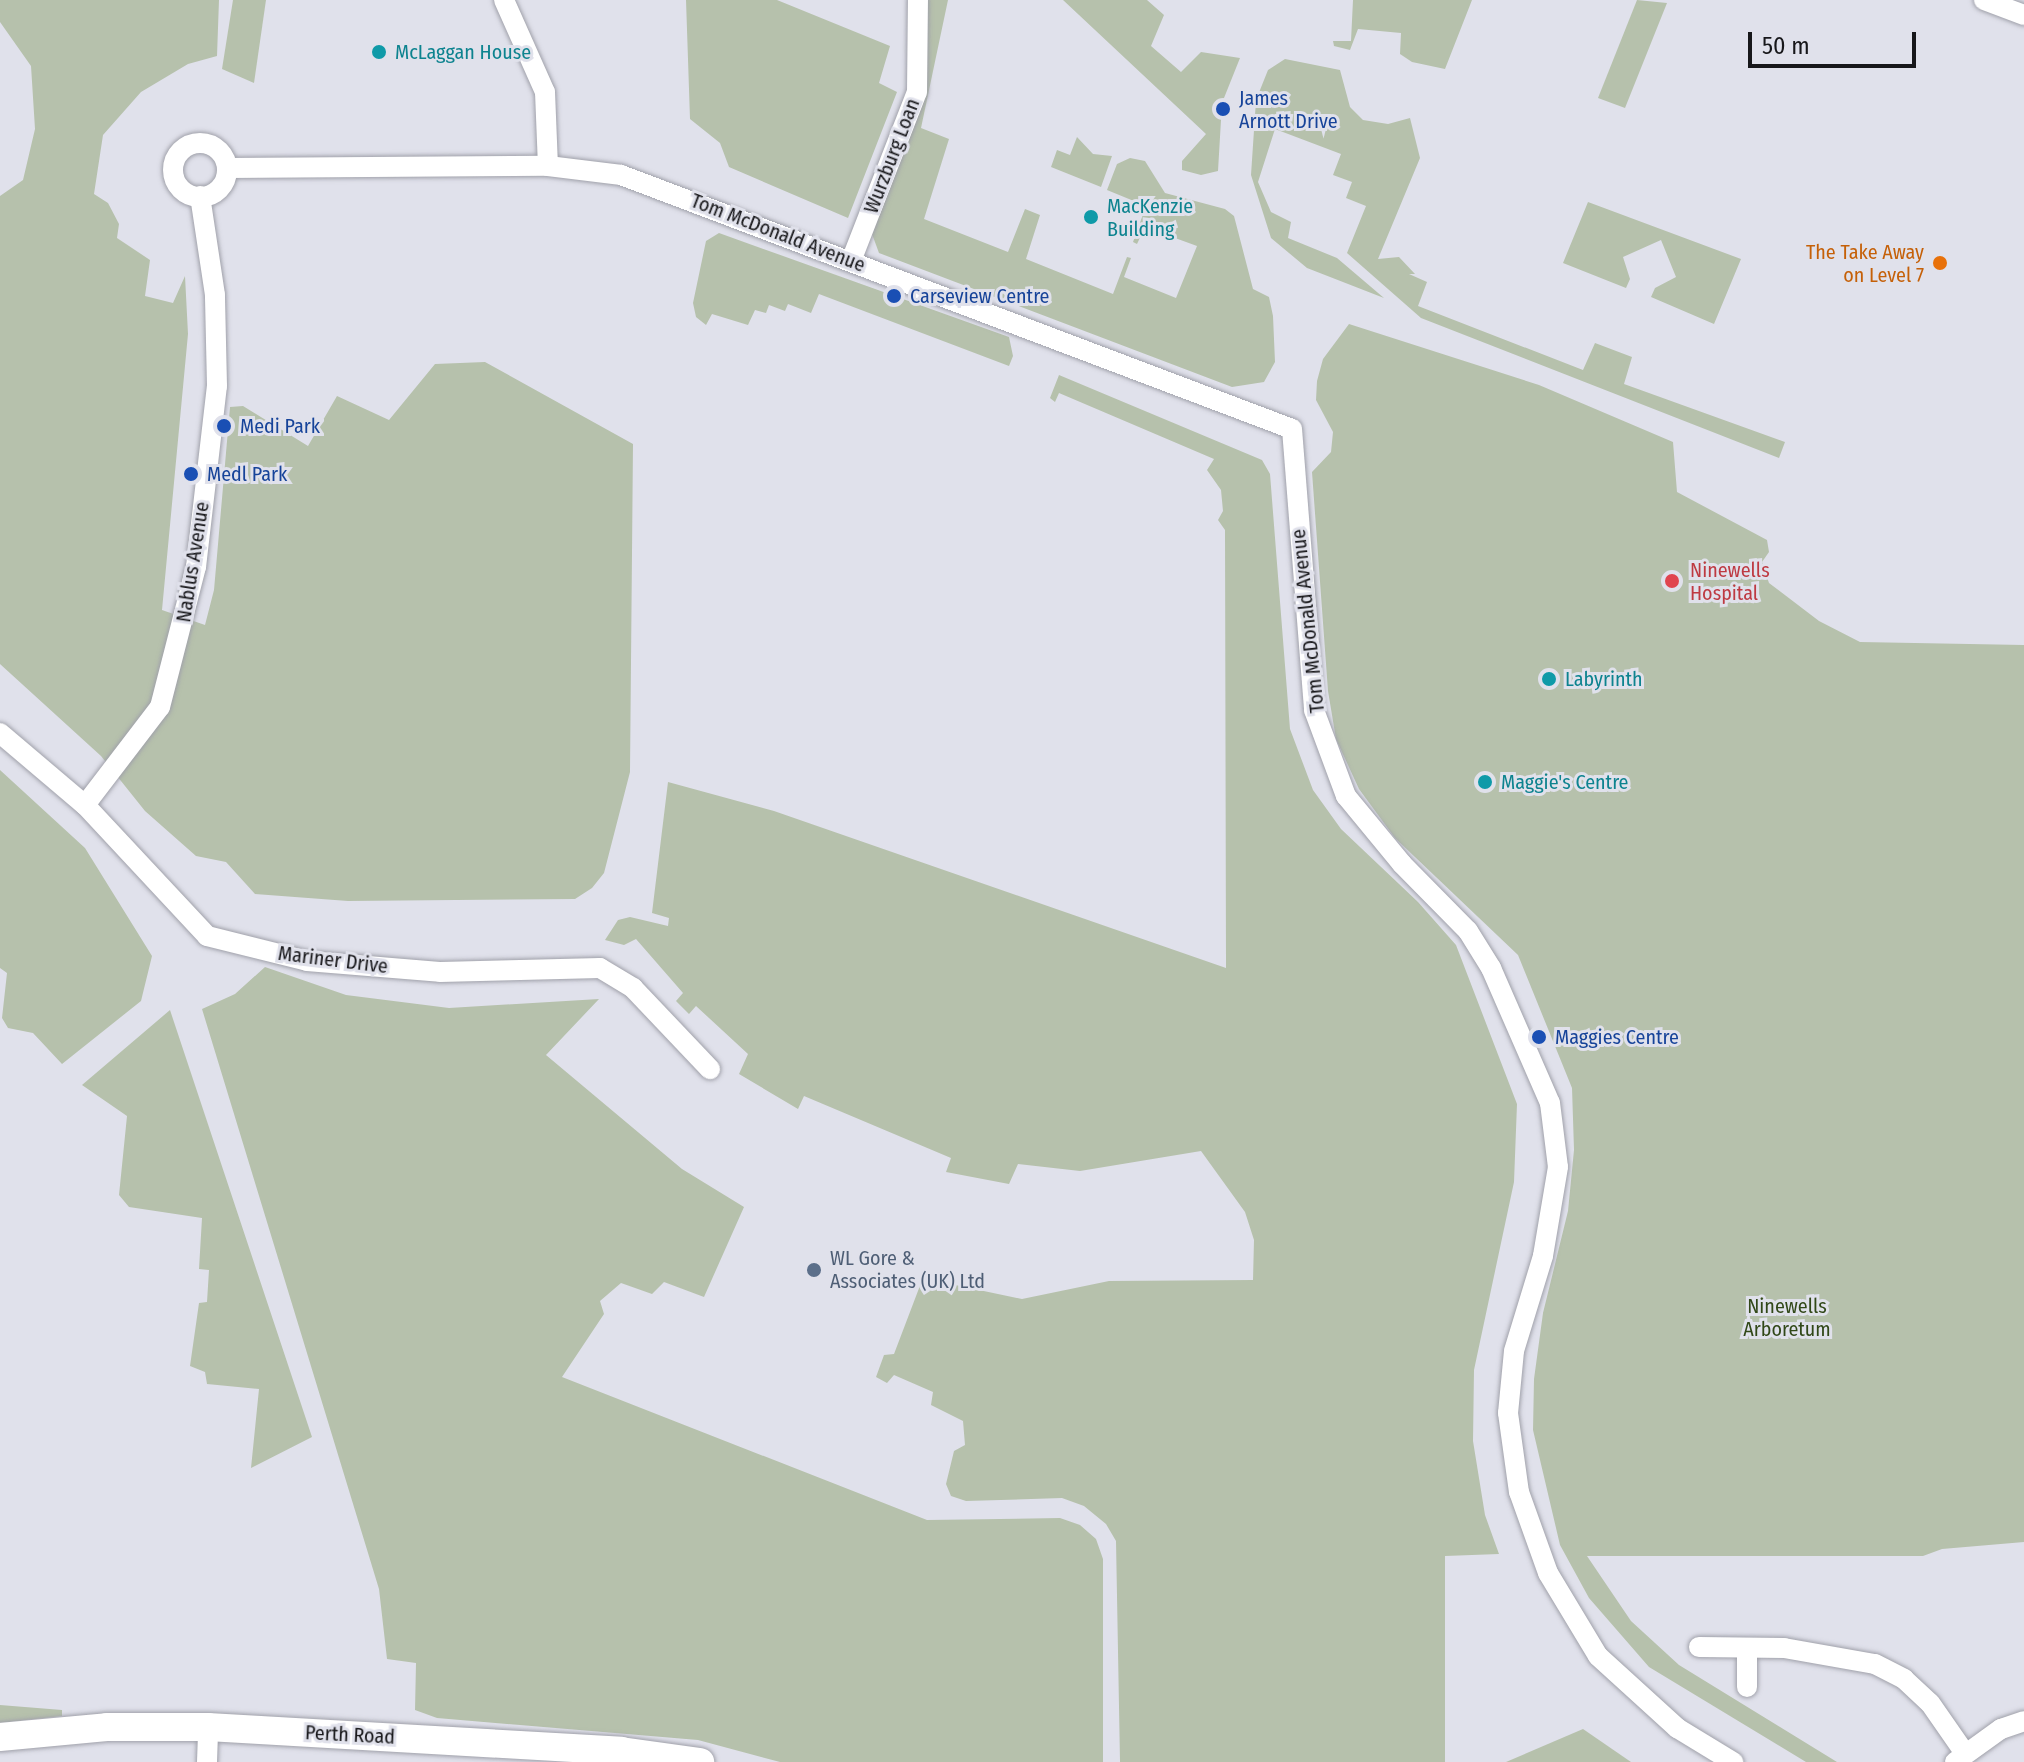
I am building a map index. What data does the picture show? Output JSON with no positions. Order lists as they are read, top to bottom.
{
  "streets": {
    "street": [
      "Wurzburg Loan",
      "Tom McDonald Avenue",
      "Nablus Avenue",
      "Mariner Drive",
      "Perth Road"
    ]
  },
  "crossings": [
    ["Wurzburg Loan", "Tom McDonald Avenue"],
    ["Tom McDonald Avenue", "Nablus Avenue"],
    ["Nablus Avenue", "Mariner Drive"]
  ],
  "parks": ["Ninewells Arboretum"],
  "places": [
    "McLaggan House",
    "James Arnott Drive",
    "MacKenzie Building",
    "The Take Away on Level 7",
    "Carseview Centre",
    "Medi Park",
    "Medl Park",
    "Ninewells Hospital",
    "Labyrinth",
    "Maggie's Centre",
    "Maggies Centre",
    "WL Gore & Associates (UK) Ltd"
  ],
  "scale_bar": "50 m"
}
